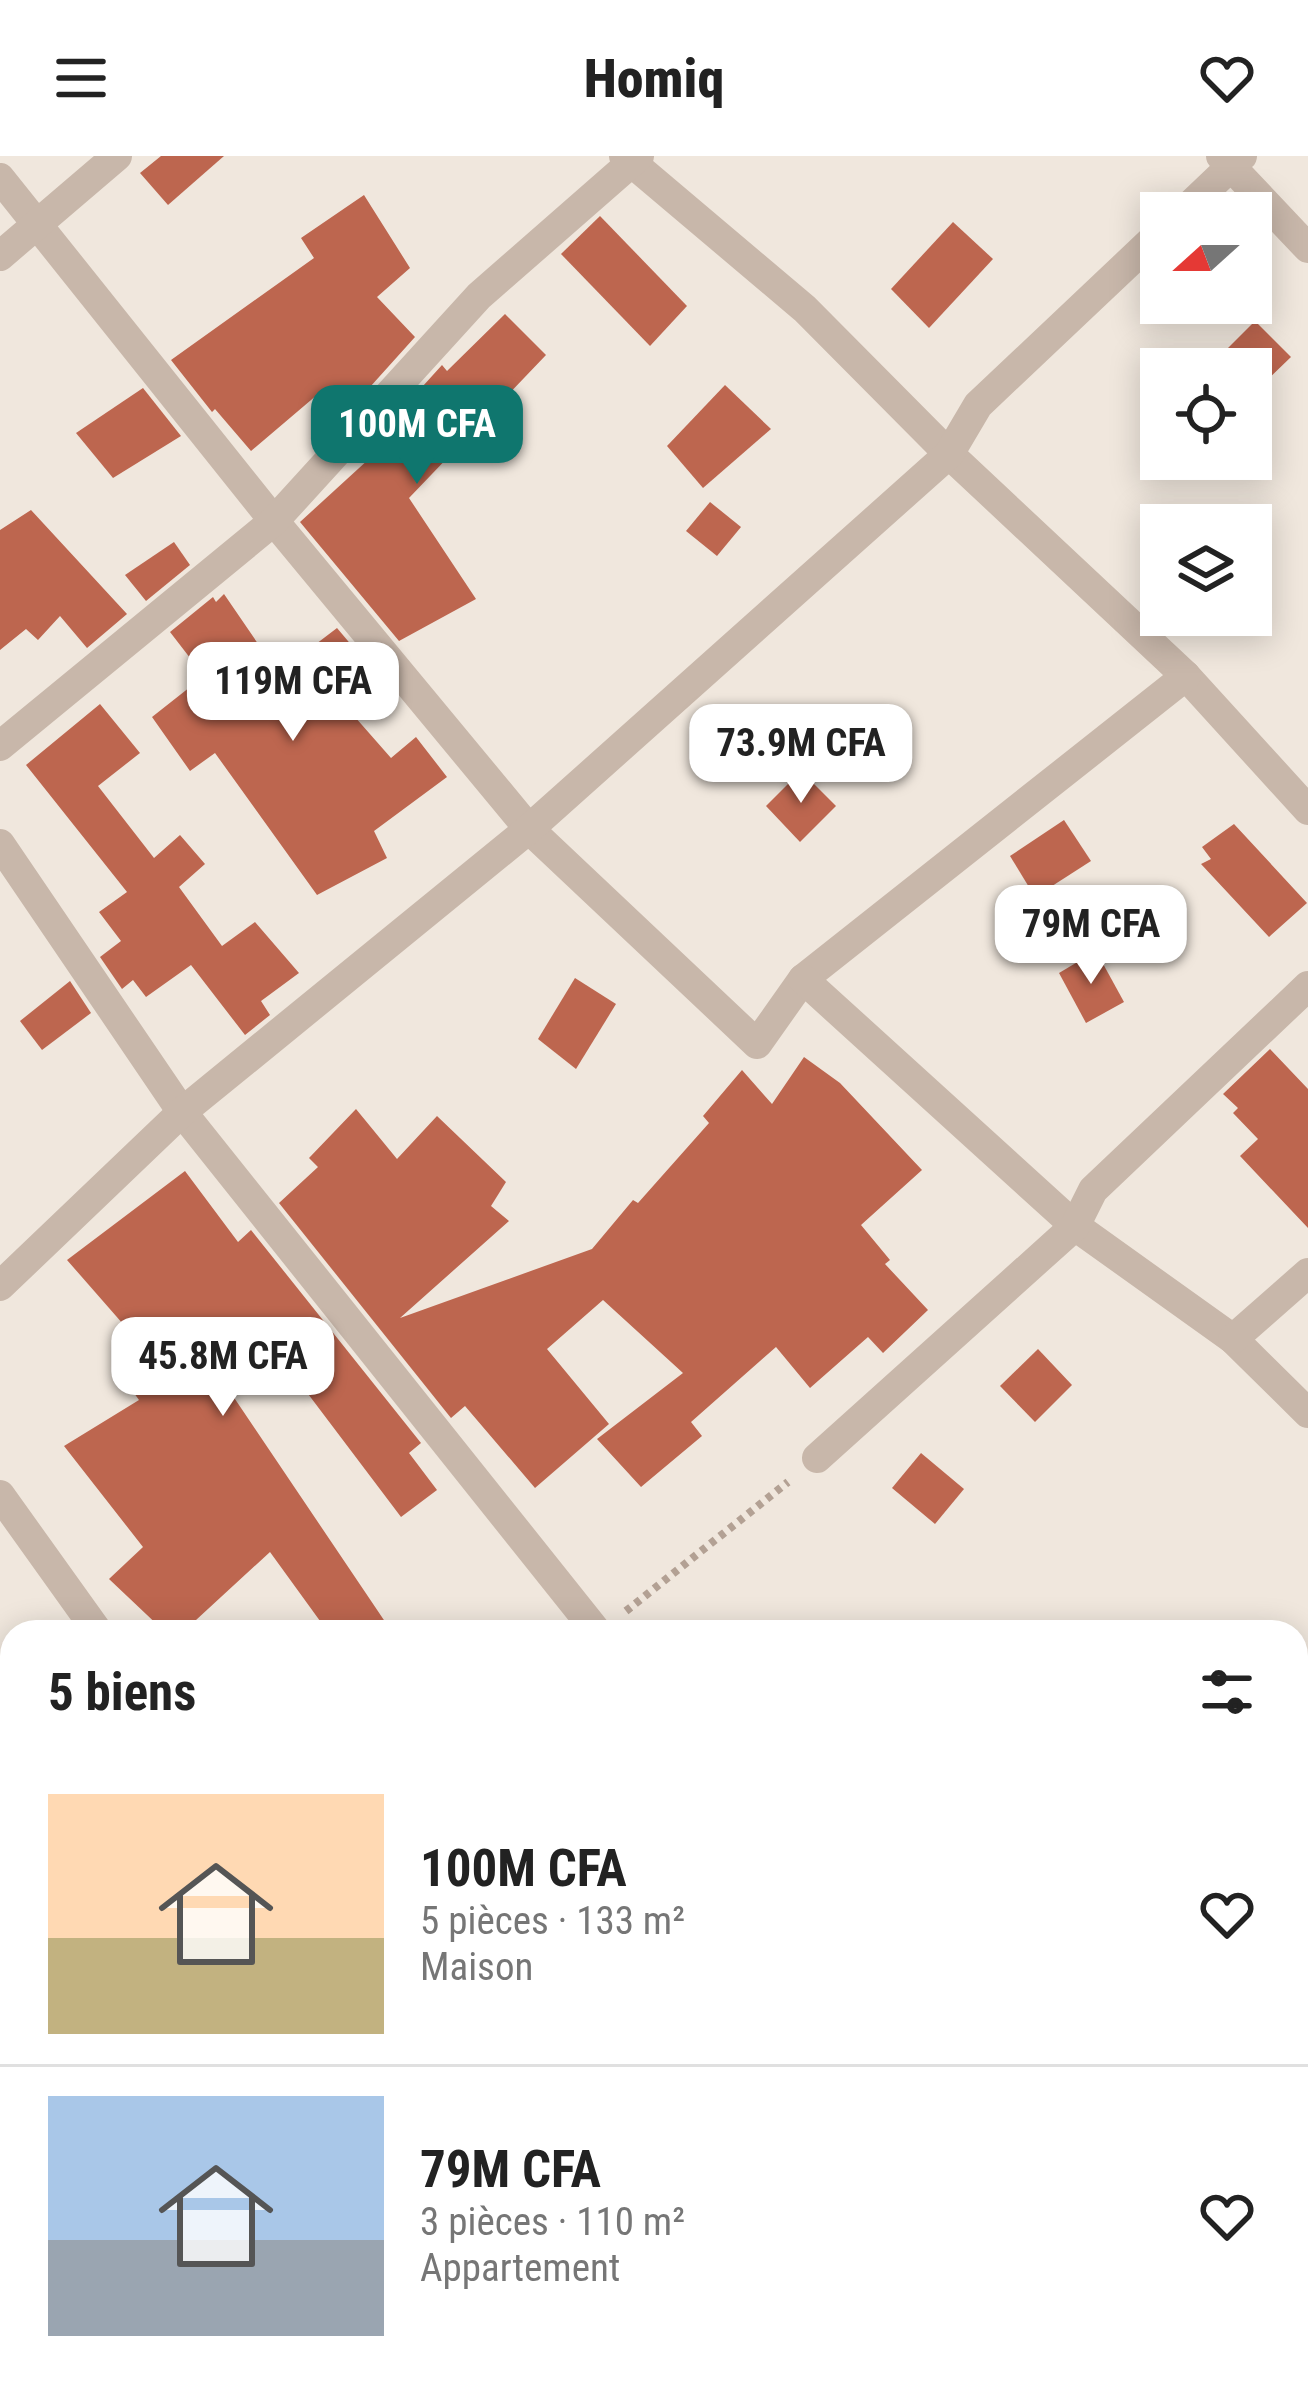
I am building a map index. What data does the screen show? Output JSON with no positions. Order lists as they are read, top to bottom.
{
  "north": "left",
  "page": {
    "header": "Homiq",
    "price": [
      "100M CFA",
      "119M CFA",
      "73.9M CFA",
      "79M CFA",
      "45.8M CFA"
    ],
    "heading": "5 biens",
    "list": [
      {
        "name": "100M CFA",
        "note": "5 pièces · 133 m² · Maison"
      },
      {
        "name": "79M CFA",
        "note": "3 pièces · 110 m² · Appartement"
      }
    ]
  }
}
